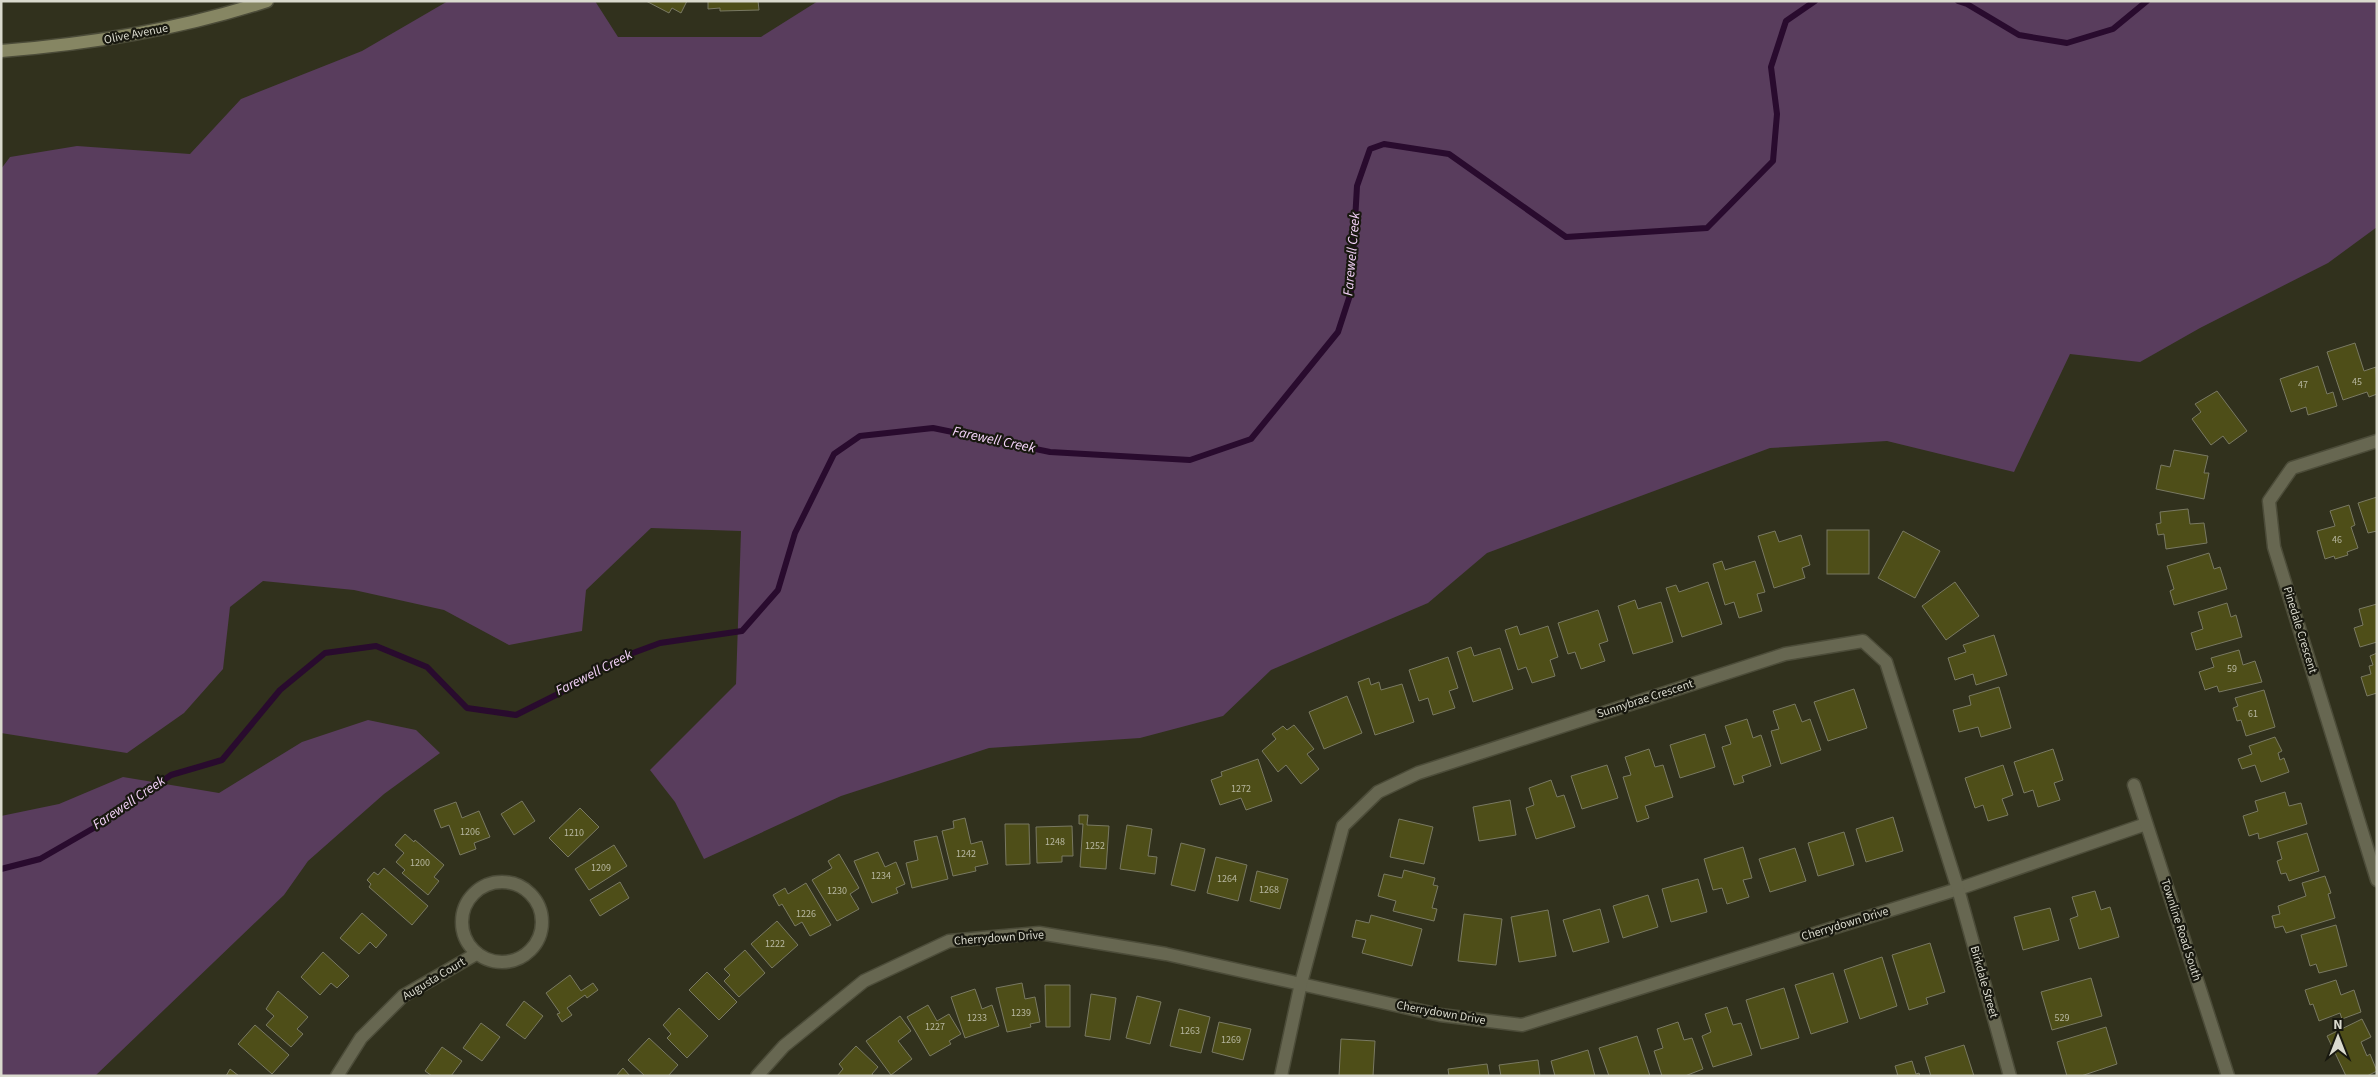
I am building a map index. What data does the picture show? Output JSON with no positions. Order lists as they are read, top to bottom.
{
  "streets": {
    "main road": ["Olive Avenue"],
    "street": [
      "Pinedale Crescent",
      "Sunnybrae Crescent",
      "Cherrydown Drive",
      "Townline Road South",
      "Augusta Court",
      "Birkdale Street"
    ]
  },
  "crossings": [
    ["Sunnybrae Crescent", "Cherrydown Drive"],
    ["Sunnybrae Crescent", "Birkdale Street"],
    ["Cherrydown Drive", "Townline Road South"],
    ["Cherrydown Drive", "Birkdale Street"]
  ],
  "water": ["Farewell Creek"],
  "house_numbers": [
    "45",
    "47",
    "46",
    "59",
    "61",
    "1272",
    "1206",
    "1210",
    "1248",
    "1252",
    "1242",
    "1200",
    "1209",
    "1234",
    "1264",
    "1268",
    "1230",
    "1226",
    "1222",
    "1239",
    "1233",
    "529",
    "1227",
    "1263",
    "1269"
  ],
  "north": "top"
}
